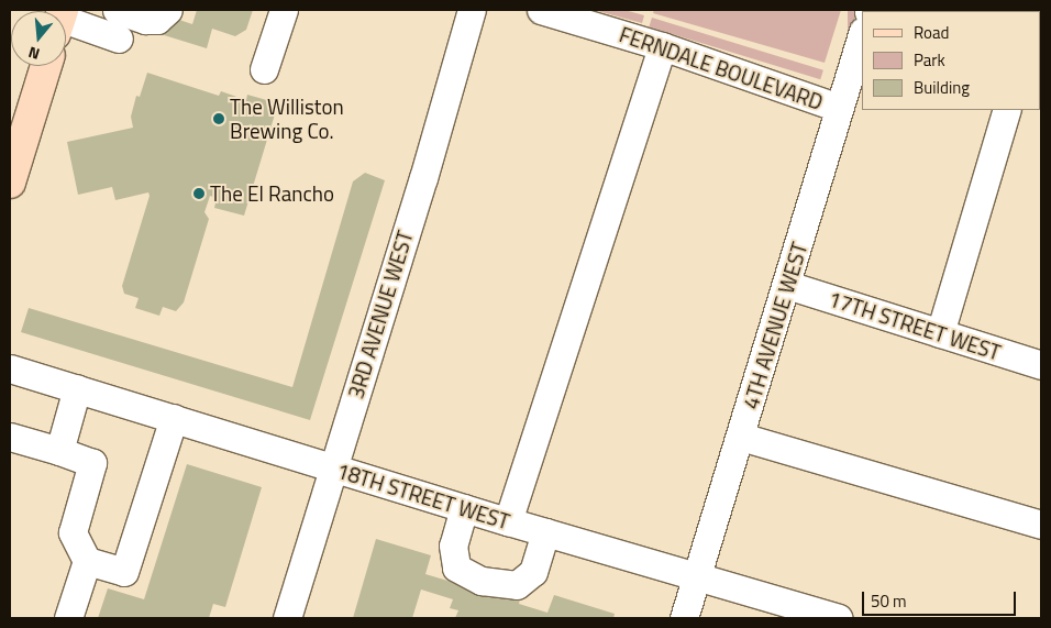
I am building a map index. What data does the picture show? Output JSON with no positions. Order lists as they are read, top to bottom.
{
  "streets": {
    "street": [
      "FERNDALE BOULEVARD",
      "3RD AVENUE WEST",
      "4TH AVENUE WEST",
      "17TH STREET WEST",
      "18TH STREET WEST"
    ]
  },
  "crossings": [
    ["FERNDALE BOULEVARD", "4TH AVENUE WEST"],
    ["3RD AVENUE WEST", "18TH STREET WEST"],
    ["4TH AVENUE WEST", "17TH STREET WEST"],
    ["4TH AVENUE WEST", "18TH STREET WEST"]
  ],
  "places": ["The Williston Brewing Co.", "The El Rancho"],
  "legend": ["Road", "Park", "Building"],
  "scale_bar": "50 m",
  "north": "bottom"
}
